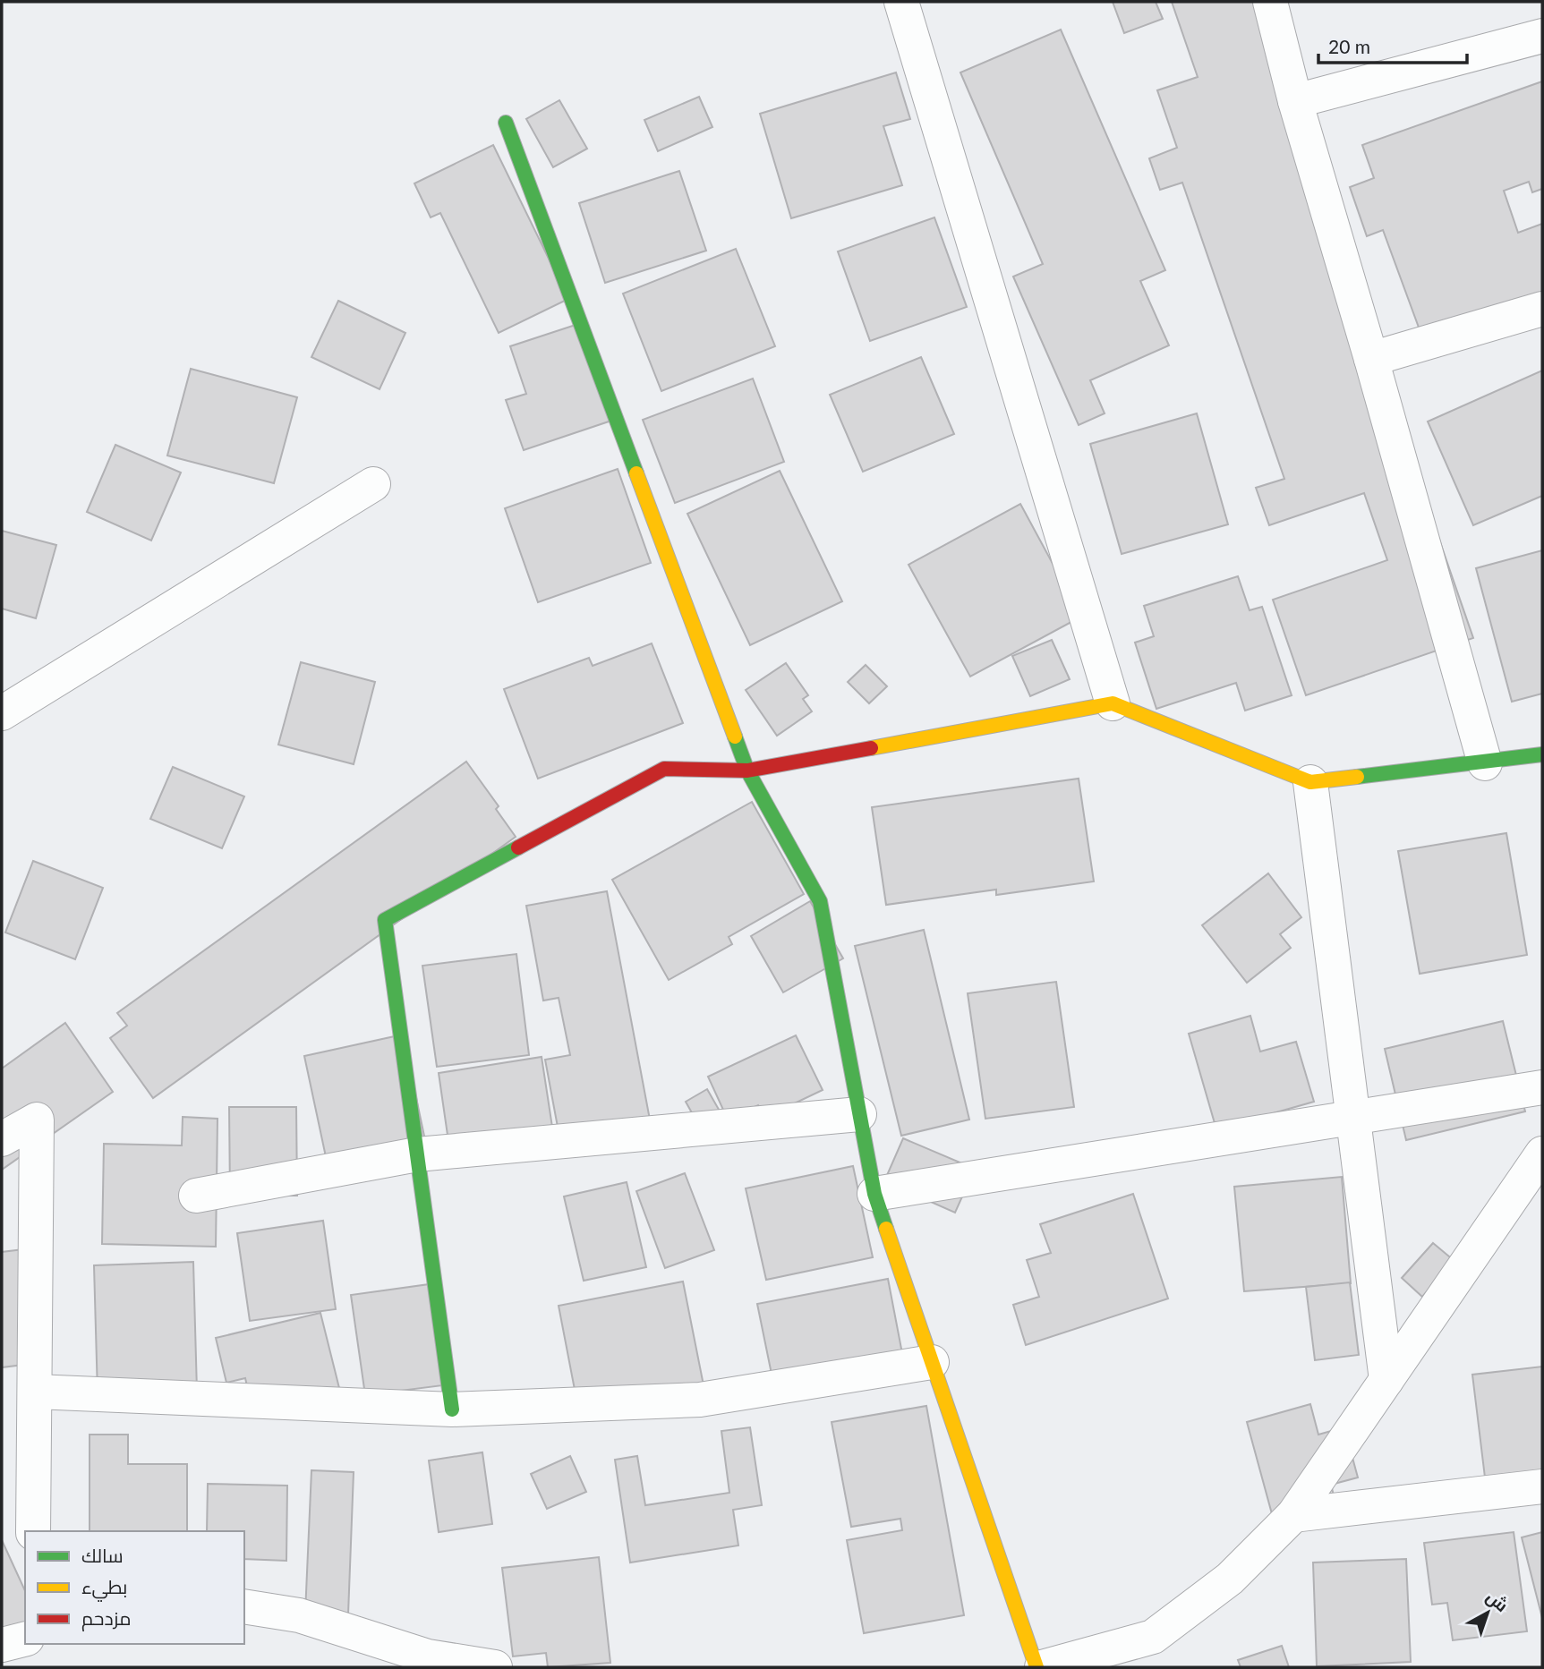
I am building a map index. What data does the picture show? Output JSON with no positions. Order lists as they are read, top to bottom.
{
  "legend": ["سالك", "بطيء", "مزدحم"],
  "scale_bar": "20 m",
  "north": "top right"
}
